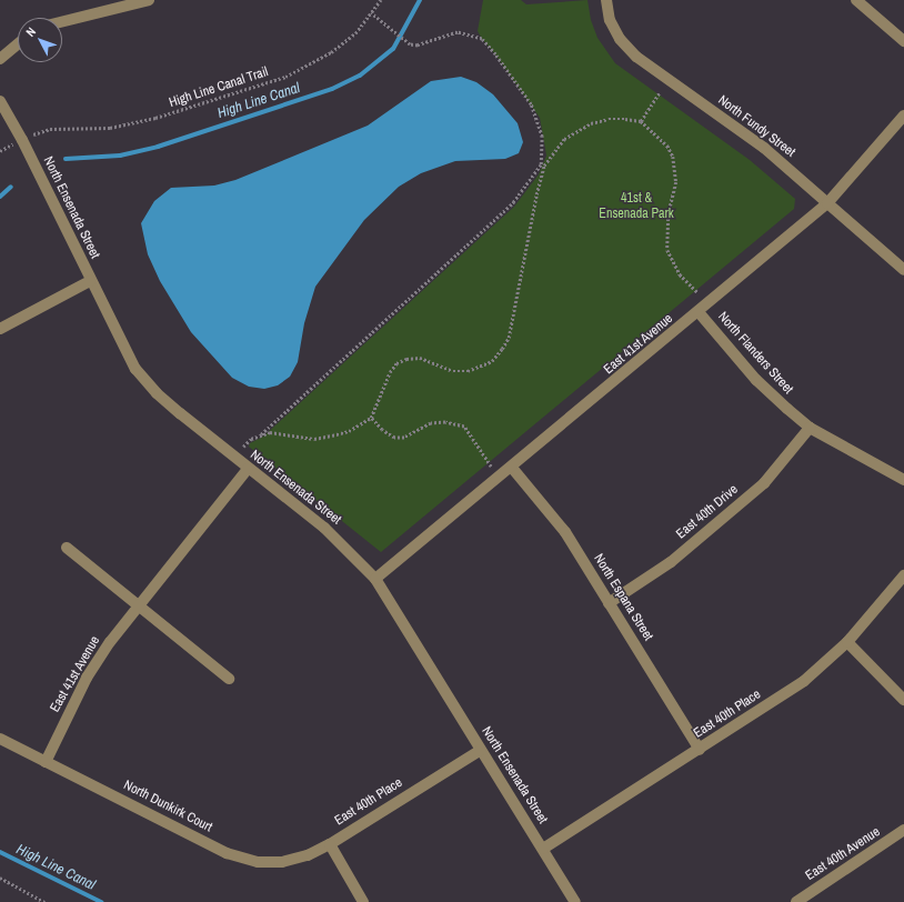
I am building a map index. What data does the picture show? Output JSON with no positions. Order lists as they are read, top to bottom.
{
  "streets": {
    "street": [
      "North Fundy Street",
      "North Ensenada Street",
      "East 41st Avenue",
      "North Flanders Street",
      "East 40th Drive",
      "North Espana Street",
      "East 40th Place",
      "North Dunkirk Court",
      "East 40th Avenue"
    ],
    "path": ["High Line Canal Trail"]
  },
  "crossings": [
    ["North Fundy Street", "East 41st Avenue"],
    ["North Ensenada Street", "East 41st Avenue"],
    ["North Ensenada Street", "East 40th Place"],
    ["East 41st Avenue", "North Flanders Street"],
    ["East 41st Avenue", "North Espana Street"],
    ["East 41st Avenue", "North Dunkirk Court"],
    ["North Flanders Street", "East 40th Drive"],
    ["East 40th Drive", "North Espana Street"],
    ["North Espana Street", "East 40th Place"],
    ["East 40th Place", "North Dunkirk Court"]
  ],
  "water": ["High Line Canal"],
  "parks": ["41st & Ensenada Park"],
  "north": "top left"
}
